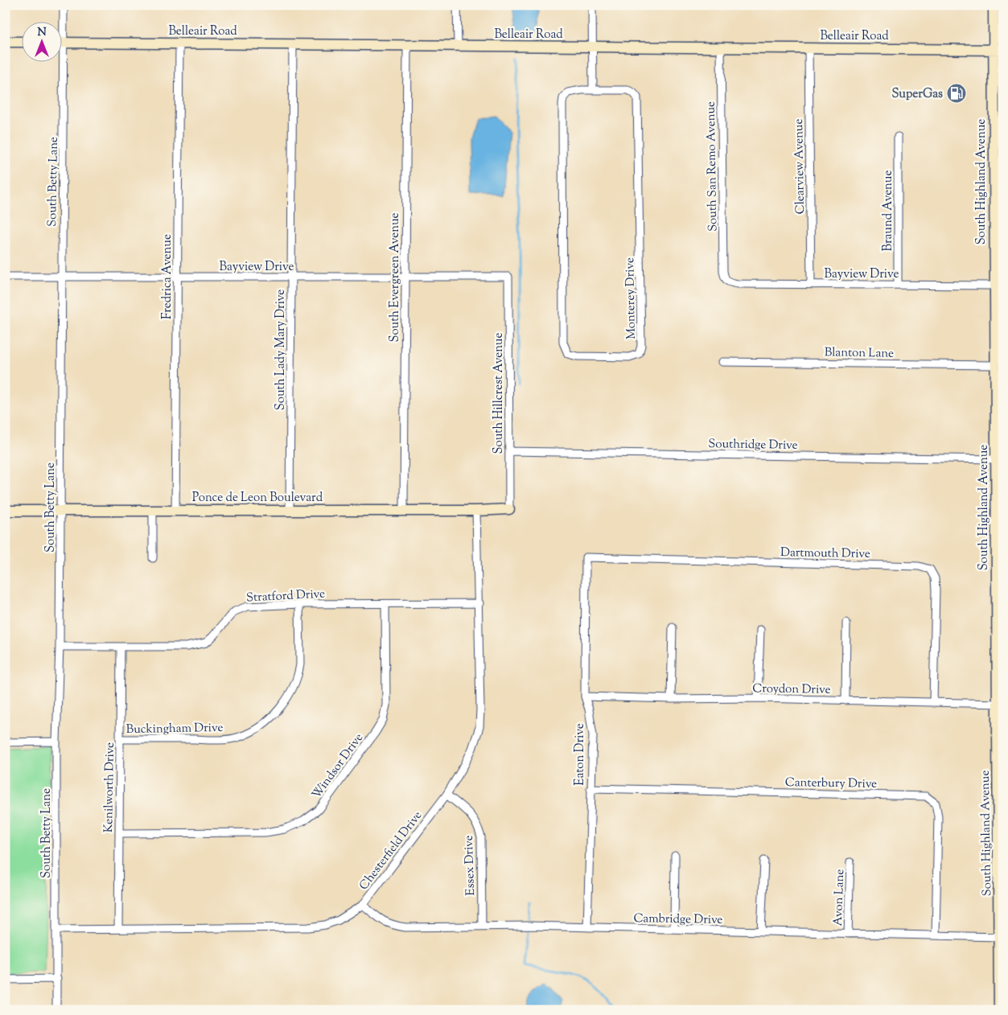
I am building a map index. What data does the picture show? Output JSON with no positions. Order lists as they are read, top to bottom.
{
  "streets": {
    "street": [
      "Belleair Road",
      "South San Remo Avenue",
      "Clearview Avenue",
      "South Betty Lane",
      "South Highland Avenue",
      "Braund Avenue",
      "Bayview Drive",
      "Fredrica Avenue",
      "South Evergreen Avenue",
      "Monterey Drive",
      "South Lady Mary Drive",
      "Blanton Lane",
      "South Hillcrest Avenue",
      "Southridge Drive",
      "Ponce de Leon Boulevard",
      "Dartmouth Drive",
      "Stratford Drive",
      "Croydon Drive",
      "Buckingham Drive",
      "Eaton Drive",
      "Windsor Drive",
      "Canterbury Drive",
      "Kenilworth Drive",
      "Chesterfield Drive",
      "Essex Drive",
      "Avon Lane",
      "Cambridge Drive"
    ]
  },
  "crossings": [
    ["Belleair Road", "South San Remo Avenue"],
    ["Belleair Road", "Clearview Avenue"],
    ["Belleair Road", "South Highland Avenue"],
    ["Belleair Road", "Fredrica Avenue"],
    ["Belleair Road", "South Evergreen Avenue"],
    ["Belleair Road", "South Lady Mary Drive"],
    ["South San Remo Avenue", "Bayview Drive"],
    ["Clearview Avenue", "Bayview Drive"],
    ["South Betty Lane", "Bayview Drive"],
    ["South Betty Lane", "Ponce de Leon Boulevard"],
    ["South Betty Lane", "Stratford Drive"],
    ["South Betty Lane", "Chesterfield Drive"],
    ["South Highland Avenue", "Bayview Drive"],
    ["South Highland Avenue", "Blanton Lane"],
    ["South Highland Avenue", "Southridge Drive"],
    ["South Highland Avenue", "Croydon Drive"],
    ["South Highland Avenue", "Cambridge Drive"],
    ["Braund Avenue", "Bayview Drive"],
    ["Bayview Drive", "Fredrica Avenue"],
    ["Bayview Drive", "South Evergreen Avenue"],
    ["Bayview Drive", "South Lady Mary Drive"],
    ["Bayview Drive", "South Hillcrest Avenue"],
    ["Fredrica Avenue", "Ponce de Leon Boulevard"],
    ["South Evergreen Avenue", "Ponce de Leon Boulevard"],
    ["South Lady Mary Drive", "Ponce de Leon Boulevard"],
    ["South Hillcrest Avenue", "Southridge Drive"],
    ["South Hillcrest Avenue", "Ponce de Leon Boulevard"],
    ["Ponce de Leon Boulevard", "Chesterfield Drive"],
    ["Dartmouth Drive", "Croydon Drive"],
    ["Dartmouth Drive", "Eaton Drive"],
    ["Stratford Drive", "Buckingham Drive"],
    ["Stratford Drive", "Windsor Drive"],
    ["Stratford Drive", "Kenilworth Drive"],
    ["Stratford Drive", "Chesterfield Drive"],
    ["Croydon Drive", "Eaton Drive"],
    ["Buckingham Drive", "Kenilworth Drive"],
    ["Eaton Drive", "Canterbury Drive"],
    ["Eaton Drive", "Cambridge Drive"],
    ["Windsor Drive", "Kenilworth Drive"],
    ["Canterbury Drive", "Cambridge Drive"],
    ["Kenilworth Drive", "Chesterfield Drive"],
    ["Chesterfield Drive", "Essex Drive"],
    ["Chesterfield Drive", "Cambridge Drive"],
    ["Essex Drive", "Cambridge Drive"],
    ["Avon Lane", "Cambridge Drive"]
  ],
  "places": {
    "fuel station": ["SuperGas"]
  },
  "north": "top"
}
